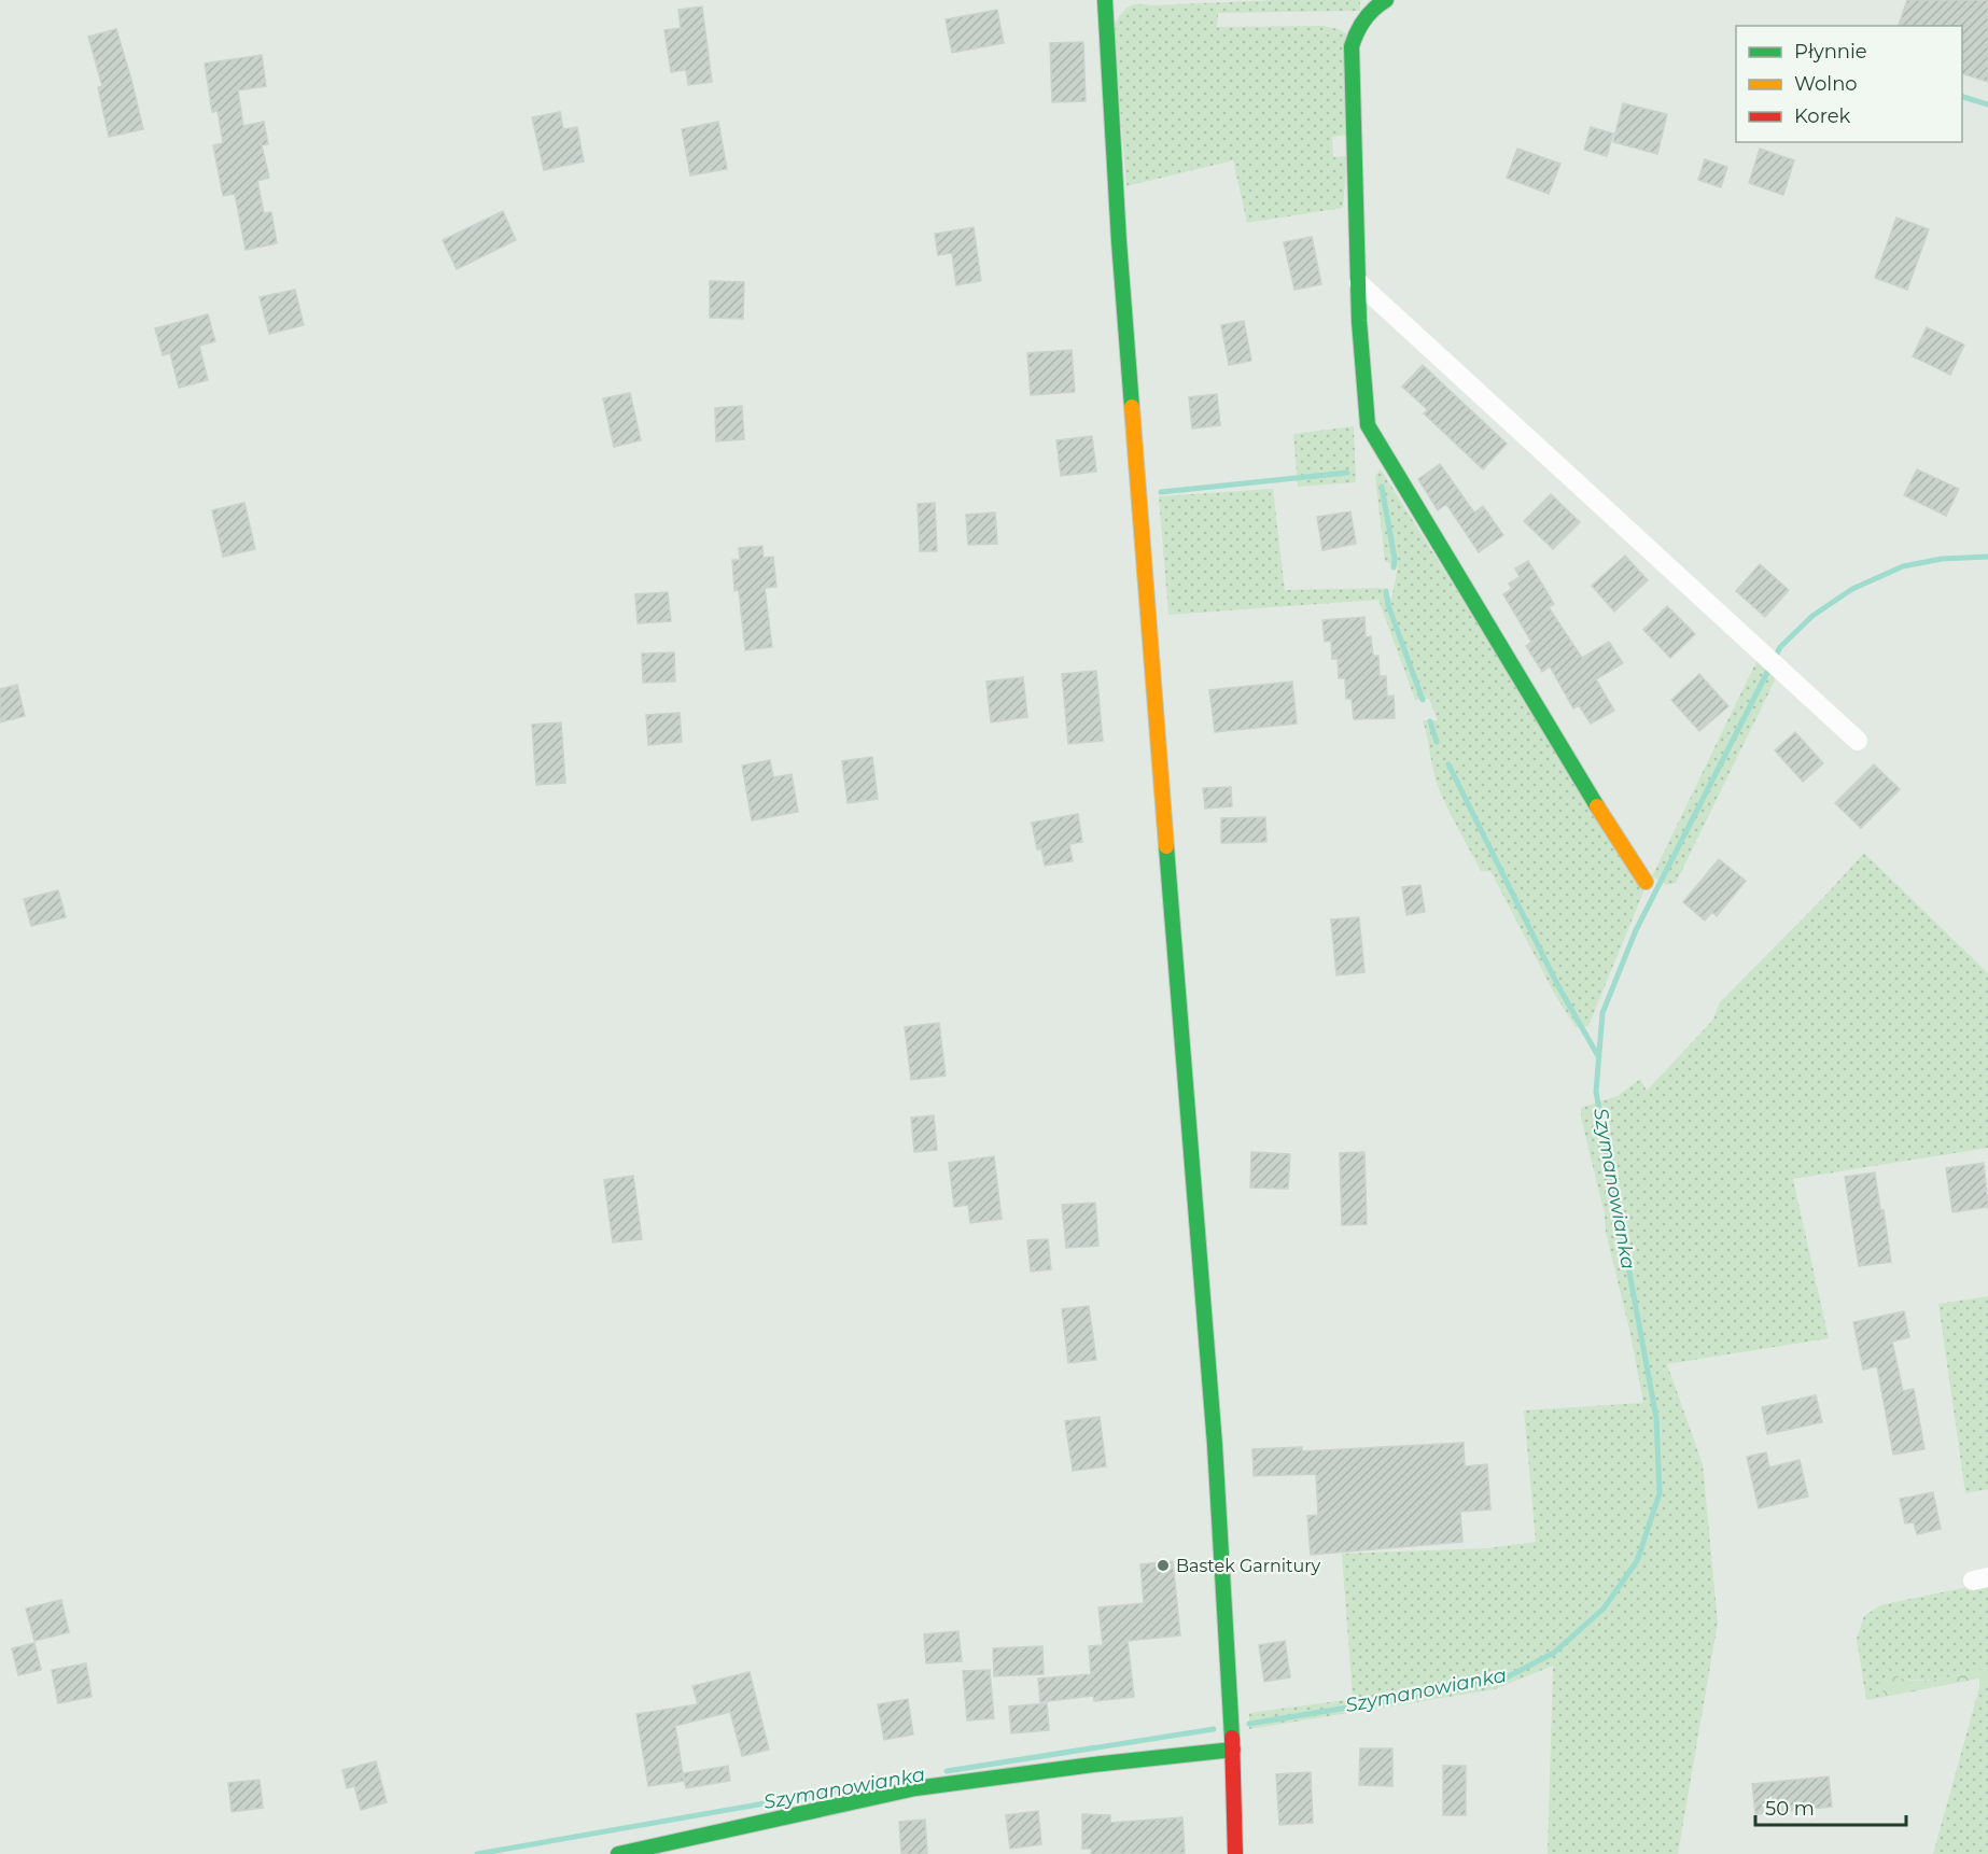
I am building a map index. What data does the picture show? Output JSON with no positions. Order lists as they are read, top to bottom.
{
  "water": ["Szymanowianka"],
  "places": ["Bastek Garnitury"],
  "legend": ["Płynnie", "Wolno", "Korek"],
  "scale_bar": "50 m"
}
